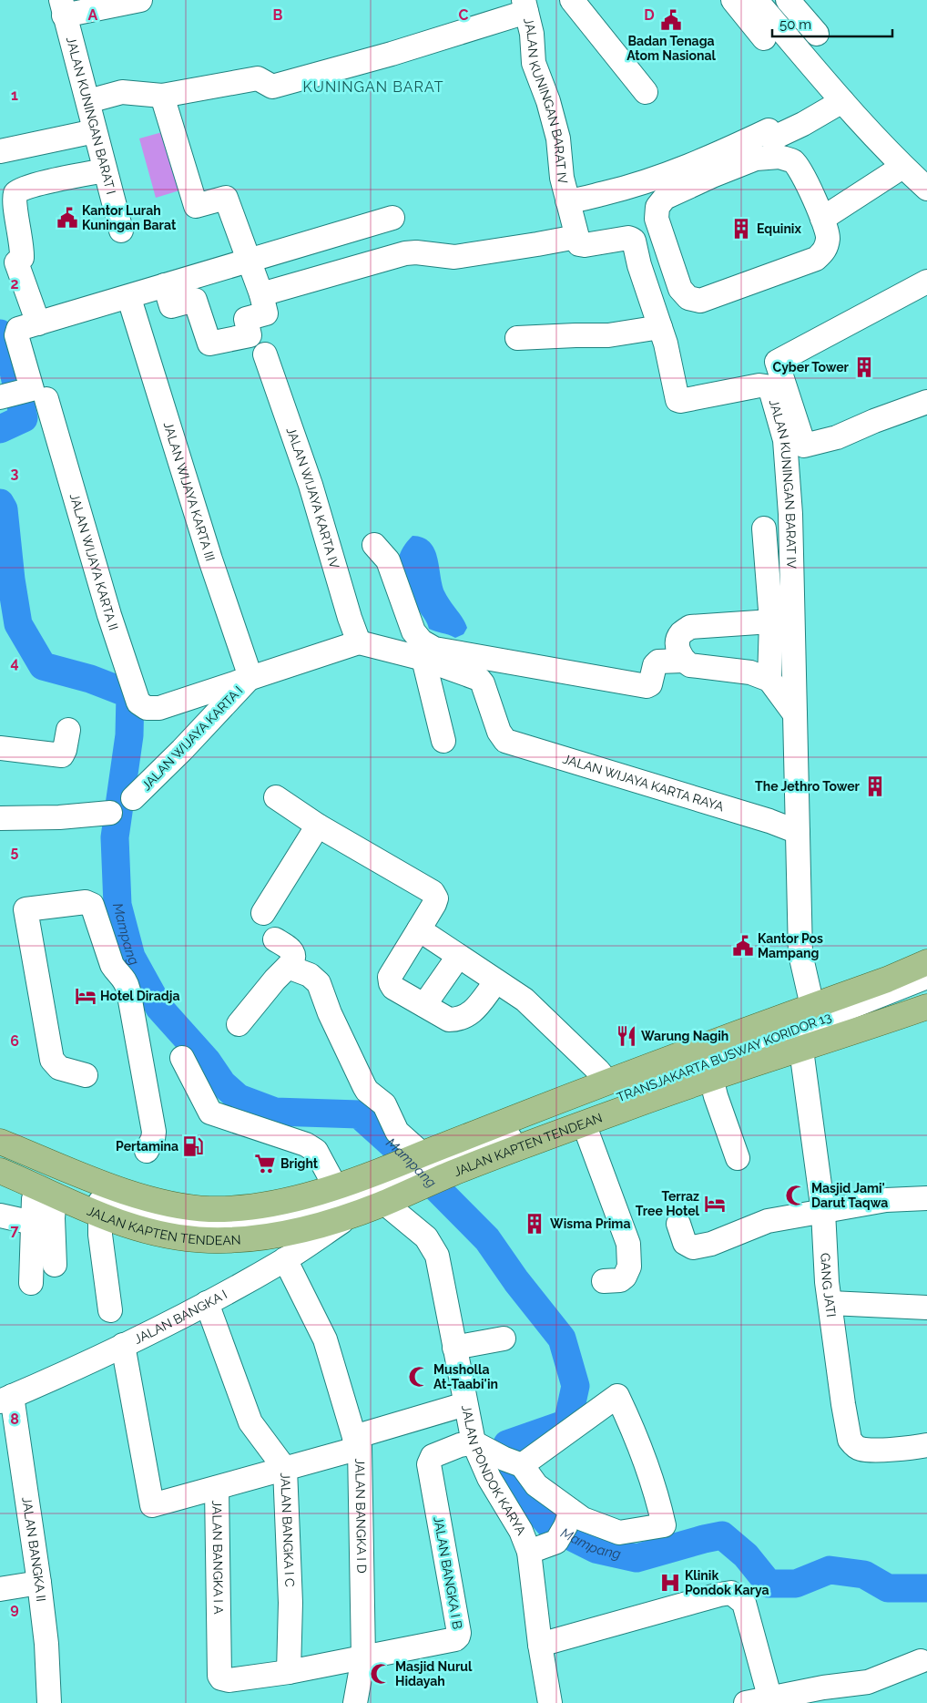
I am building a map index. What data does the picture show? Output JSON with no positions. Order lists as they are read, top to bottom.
{
  "streets": {
    "main road": ["JALAN KAPTEN TENDEAN"],
    "street": [
      "JALAN KUNINGAN BARAT IV",
      "JALAN KUNINGAN BARAT I",
      "JALAN WIJAYA KARTA III",
      "JALAN WIJAYA KARTA IV",
      "JALAN WIJAYA KARTA II",
      "JALAN WIJAYA KARTA I",
      "JALAN WIJAYA KARTA RAYA",
      "TRANSJAKARTA BUSWAY KORIDOR 13",
      "GANG JATI",
      "JALAN BANGKA I",
      "JALAN PONDOK KARYA",
      "JALAN BANGKA I D",
      "JALAN BANGKA I C",
      "JALAN BANGKA II",
      "JALAN BANGKA I A",
      "JALAN BANGKA I B"
    ]
  },
  "crossings": [
    ["JALAN KUNINGAN BARAT IV", "JALAN WIJAYA KARTA RAYA"],
    ["JALAN WIJAYA KARTA III", "JALAN WIJAYA KARTA I"],
    ["JALAN WIJAYA KARTA IV", "JALAN WIJAYA KARTA I"],
    ["JALAN WIJAYA KARTA IV", "JALAN WIJAYA KARTA RAYA"],
    ["JALAN WIJAYA KARTA II", "JALAN WIJAYA KARTA I"],
    ["JALAN WIJAYA KARTA I", "JALAN WIJAYA KARTA RAYA"],
    ["TRANSJAKARTA BUSWAY KORIDOR 13", "JALAN KAPTEN TENDEAN"],
    ["JALAN KAPTEN TENDEAN", "GANG JATI"],
    ["JALAN KAPTEN TENDEAN", "JALAN BANGKA I"],
    ["JALAN KAPTEN TENDEAN", "JALAN PONDOK KARYA"],
    ["JALAN BANGKA I", "JALAN BANGKA I D"],
    ["JALAN BANGKA I", "JALAN BANGKA I C"],
    ["JALAN BANGKA I", "JALAN BANGKA II"],
    ["JALAN BANGKA I", "JALAN BANGKA I A"],
    ["JALAN PONDOK KARYA", "JALAN BANGKA I B"],
    ["JALAN BANGKA I D", "JALAN BANGKA I B"],
    ["JALAN BANGKA I C", "JALAN BANGKA I A"]
  ],
  "districts": ["KUNINGAN BARAT"],
  "water": ["Mampang"],
  "places": {
    "public building": ["Badan Tenaga Atom Nasional", "Kantor Lurah Kuningan Barat", "Kantor Pos Mampang"],
    "building": [
      "Equinix",
      "Cyber Tower",
      "The Jethro Tower",
      "Wisma Prima"
    ],
    "hotel": ["Hotel Diradja", "Terraz Tree Hotel"],
    "restaurant": ["Warung Nagih"],
    "fuel station": ["Pertamina"],
    "supermarket": ["Bright"],
    "mosque": ["Masjid Jami' Darut Taqwa", "Musholla At-Taabi'in", "Masjid Nurul Hidayah"],
    "hospital": ["Klinik Pondok Karya"]
  },
  "scale_bar": "50 m",
  "grid": {
    "columns": [
      "A",
      "B",
      "C",
      "D"
    ],
    "rows": [
      "1",
      "2",
      "3",
      "4",
      "5",
      "6",
      "7",
      "8",
      "9"
    ]
  }
}
